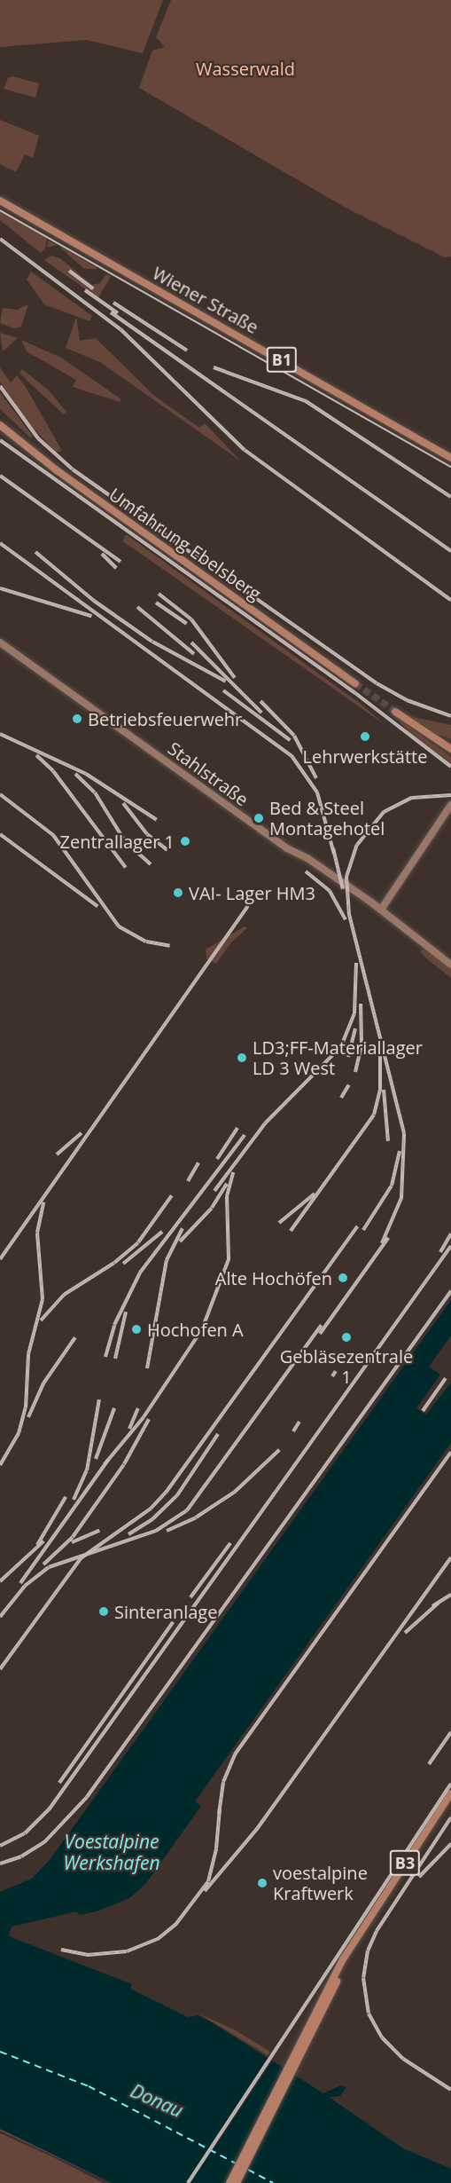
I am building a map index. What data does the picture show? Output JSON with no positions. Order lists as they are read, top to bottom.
{
  "streets": {
    "main road": [
      "Wiener Straße",
      "B1",
      "Umfahrung Ebelsberg",
      "B3"
    ],
    "street": ["Stahlstraße"]
  },
  "water": ["Voestalpine Werkshafen", "Donau"],
  "parks": ["Wasserwald"],
  "places": [
    "Betriebsfeuerwehr",
    "Lehrwerkstätte",
    "Bed & Steel Montagehotel",
    "Zentrallager 1",
    "VAI- Lager HM3",
    "LD3;FF-Materiallager LD 3 West",
    "Alte Hochöfen",
    "Hochofen A",
    "Gebläsezentrale 1",
    "Sinteranlage",
    "voestalpine Kraftwerk"
  ]
}
